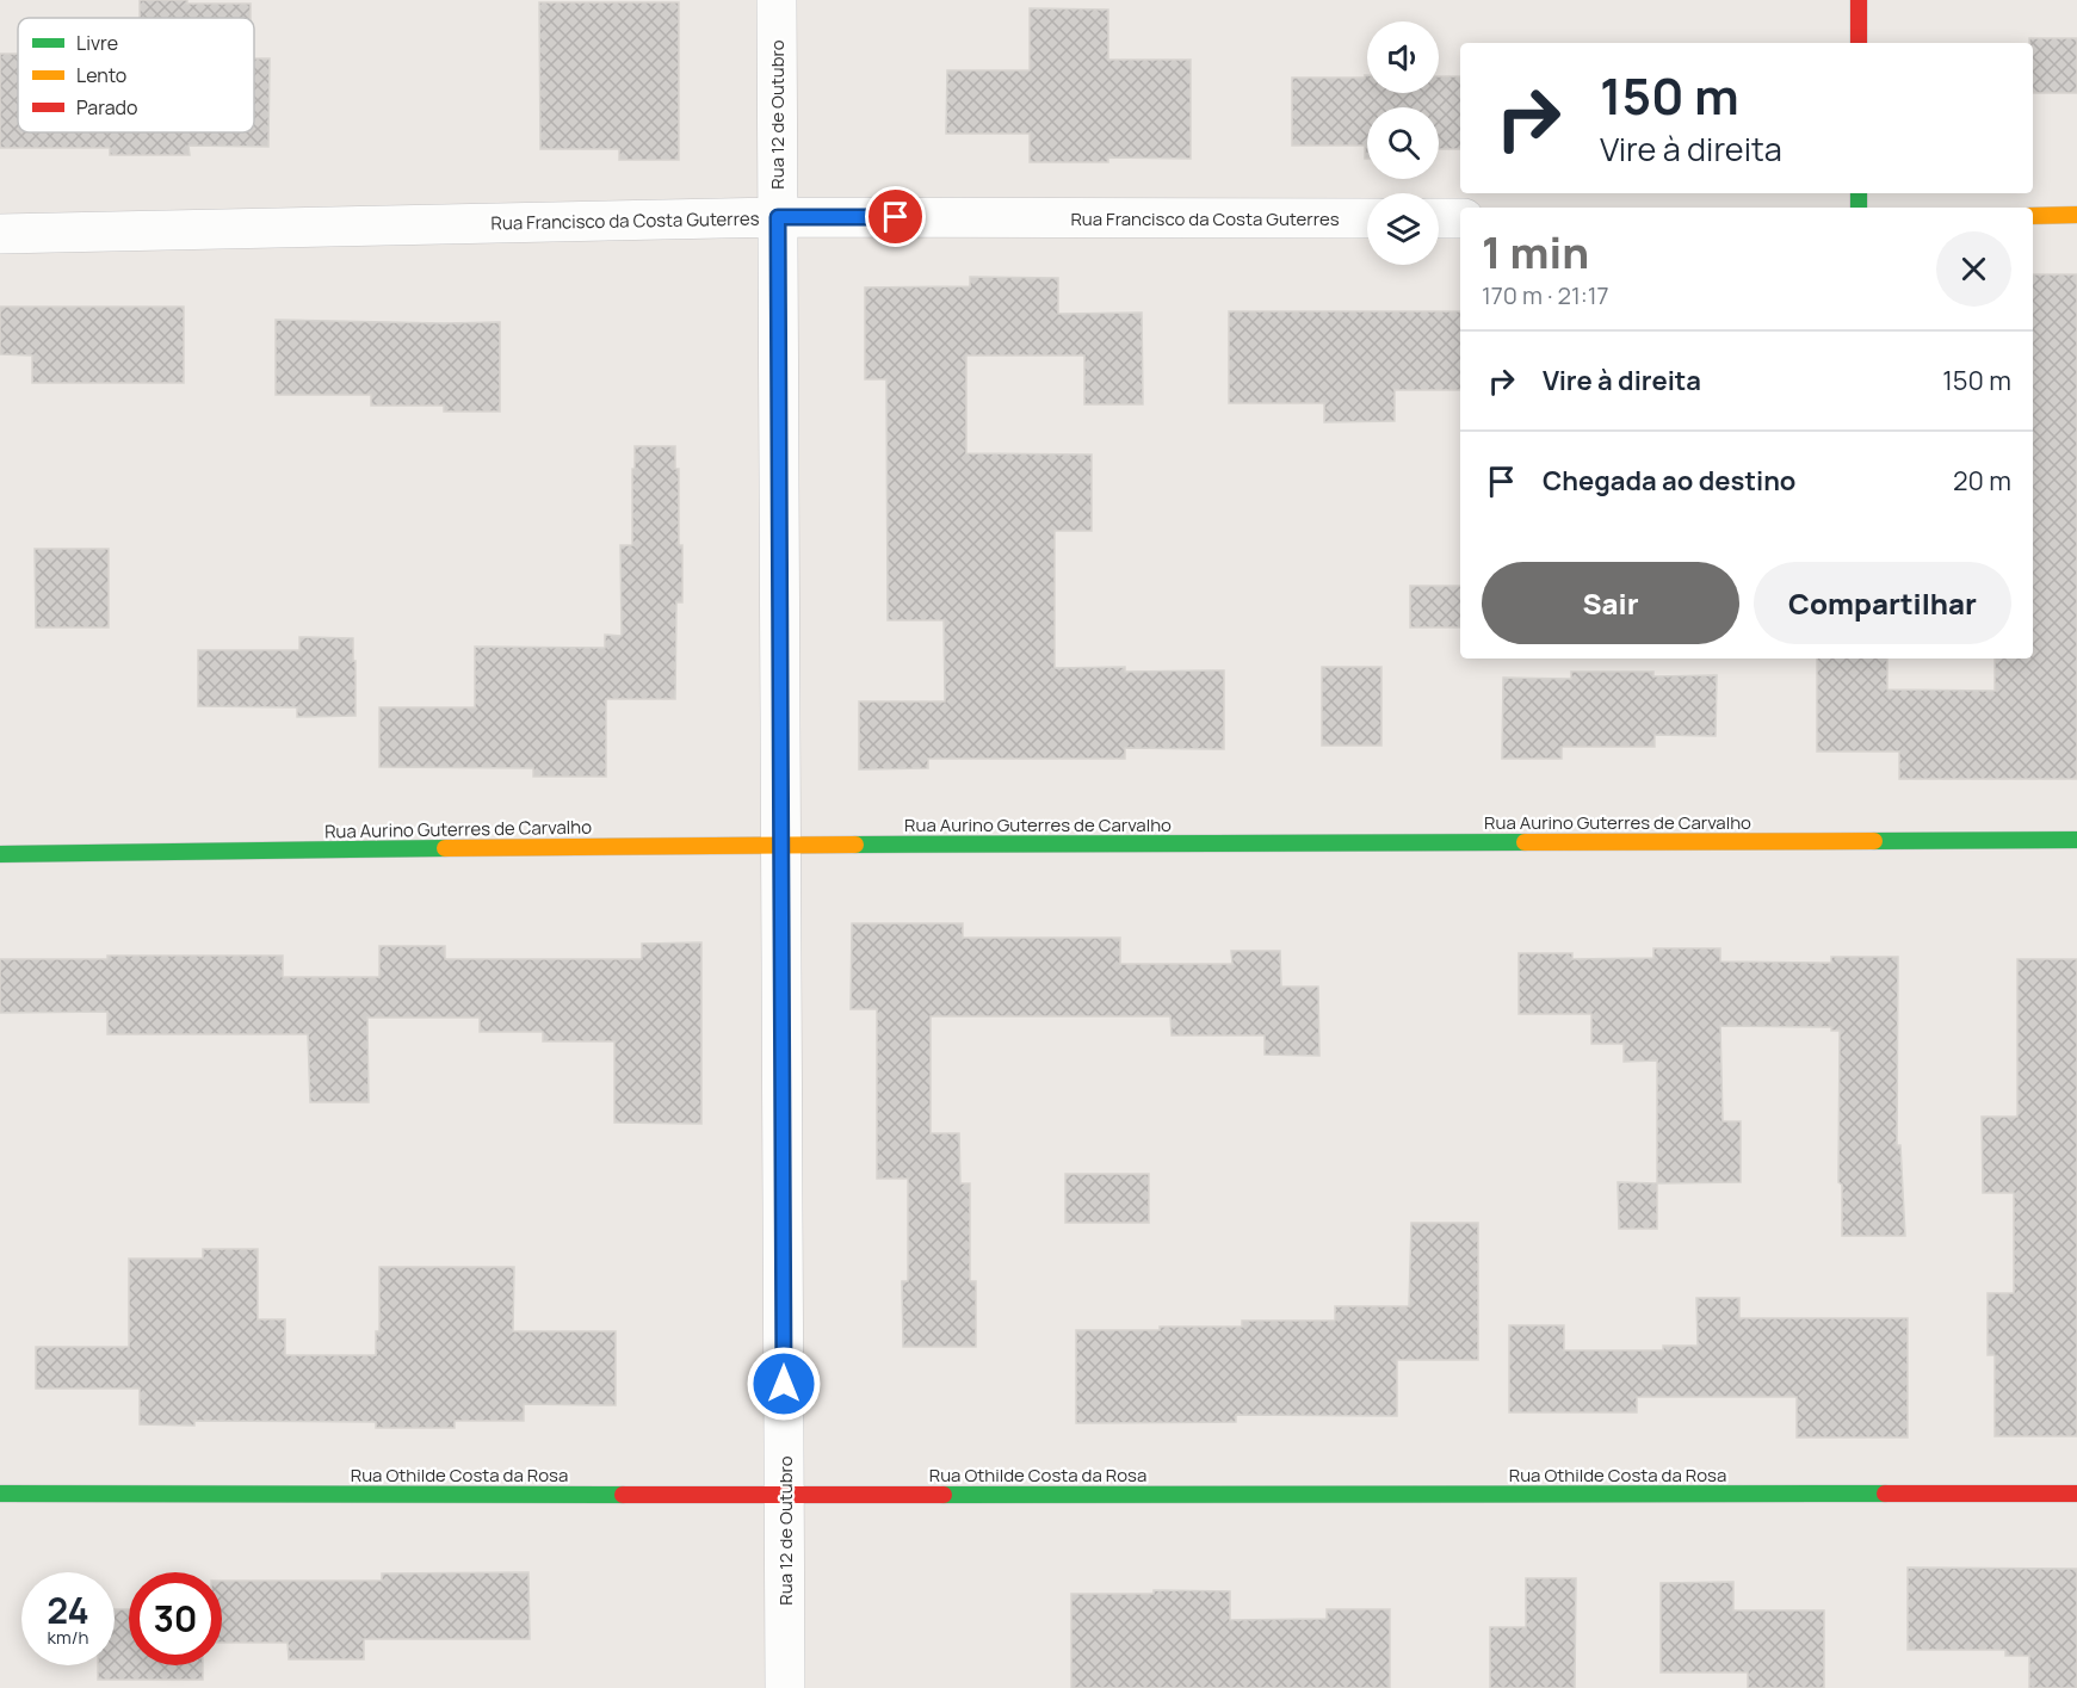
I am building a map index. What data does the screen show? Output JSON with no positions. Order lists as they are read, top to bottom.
{
  "streets": {
    "street": [
      "Rua 12 de Outubro",
      "Rua Francisco da Costa Guterres",
      "Rua Aurino Guterres de Carvalho",
      "Rua Othilde Costa da Rosa"
    ]
  },
  "crossings": [
    ["Rua 12 de Outubro", "Rua Francisco da Costa Guterres"],
    ["Rua 12 de Outubro", "Rua Aurino Guterres de Carvalho"],
    ["Rua 12 de Outubro", "Rua Othilde Costa da Rosa"]
  ],
  "legend": ["Livre", "Lento", "Parado"],
  "page": {
    "turn": ["150 m", "Vire à direita"],
    "heading": ["1 min", "170 m · 21:17"],
    "list": [
      {
        "name": "Vire à direita",
        "value": "150 m"
      },
      {
        "name": "Chegada ao destino",
        "value": "20 m"
      }
    ],
    "buttons": ["Sair", "Compartilhar"],
    "speed": "24 km/h",
    "limit": "30"
  }
}
